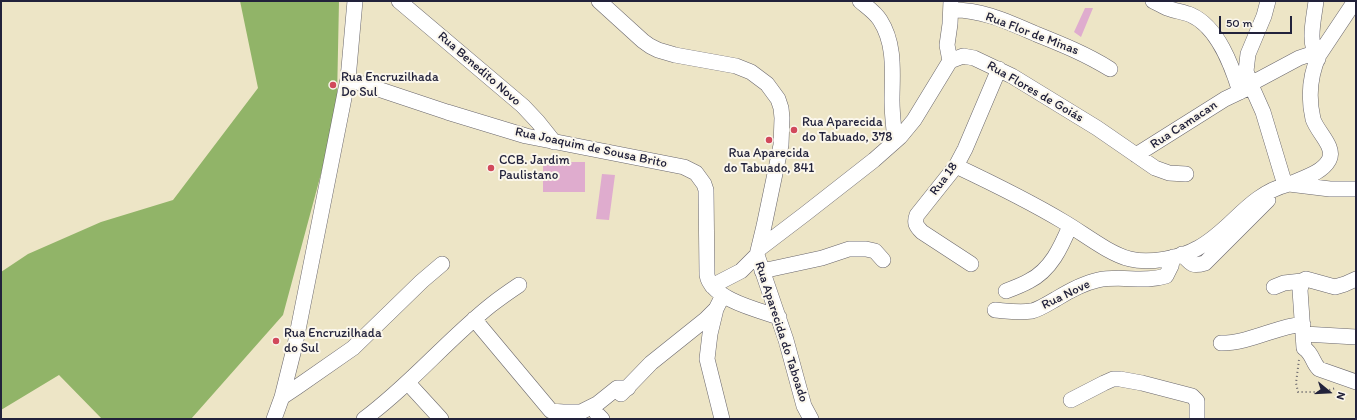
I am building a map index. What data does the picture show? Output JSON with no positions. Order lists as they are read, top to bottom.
{
  "streets": {
    "street": [
      "Rua Flor de Minas",
      "Rua Benedito Novo",
      "Rua Flores de Goiás",
      "Rua Camacan",
      "Rua Joaquim de Sousa Brito",
      "Rua 18",
      "Rua Nove",
      "Rua Aparecida do Taboado"
    ]
  },
  "crossings": [
    ["Rua Benedito Novo", "Rua Joaquim de Sousa Brito"],
    ["Rua Flores de Goiás", "Rua Camacan"],
    ["Rua Flores de Goiás", "Rua 18"]
  ],
  "places": [
    "Rua Encruzilhada Do Sul",
    "Rua Aparecida do Tabuado, 378",
    "Rua Aparecida do Tabuado, 841",
    "CCB. Jardim Paulistano",
    "Rua Encruzilhada do Sul"
  ],
  "scale_bar": "50 m",
  "north": "right"
}
